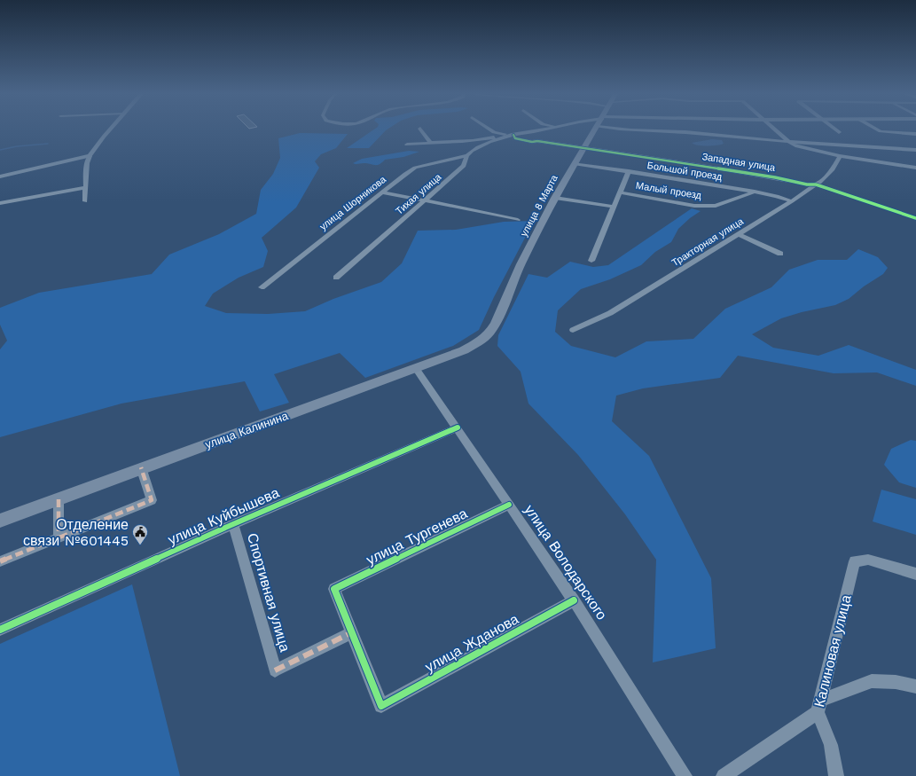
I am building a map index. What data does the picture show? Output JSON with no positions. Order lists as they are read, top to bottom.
{
  "streets": {
    "main road": ["улица 8 Марта", "улица Калинина"],
    "street": [
      "Западная улица",
      "Большой проезд",
      "Малый проезд",
      "Тихая улица",
      "улица Шорникова",
      "Тракторная улица",
      "улица Куйбышева",
      "улица Тургенева",
      "улица Володарского",
      "Спортивная улица",
      "улица Жданова",
      "Калиновая улица"
    ]
  },
  "crossings": [
    ["Западная улица", "Тихая улица"],
    ["Западная улица", "улица 8 Марта"],
    ["Западная улица", "Тракторная улица"],
    ["Большой проезд", "Малый проезд"],
    ["Большой проезд", "улица 8 Марта"],
    ["Большой проезд", "Тракторная улица"],
    ["Тихая улица", "улица Шорникова"],
    ["улица 8 Марта", "улица Калинина"],
    ["улица Калинина", "улица Володарского"],
    ["улица Куйбышева", "улица Володарского"],
    ["улица Куйбышева", "Спортивная улица"],
    ["улица Тургенева", "улица Володарского"],
    ["улица Тургенева", "Спортивная улица"],
    ["улица Тургенева", "улица Жданова"],
    ["улица Володарского", "улица Жданова"],
    ["Спортивная улица", "улица Жданова"]
  ],
  "places": {
    "public building": ["Отделение связи №601445"]
  }
}
